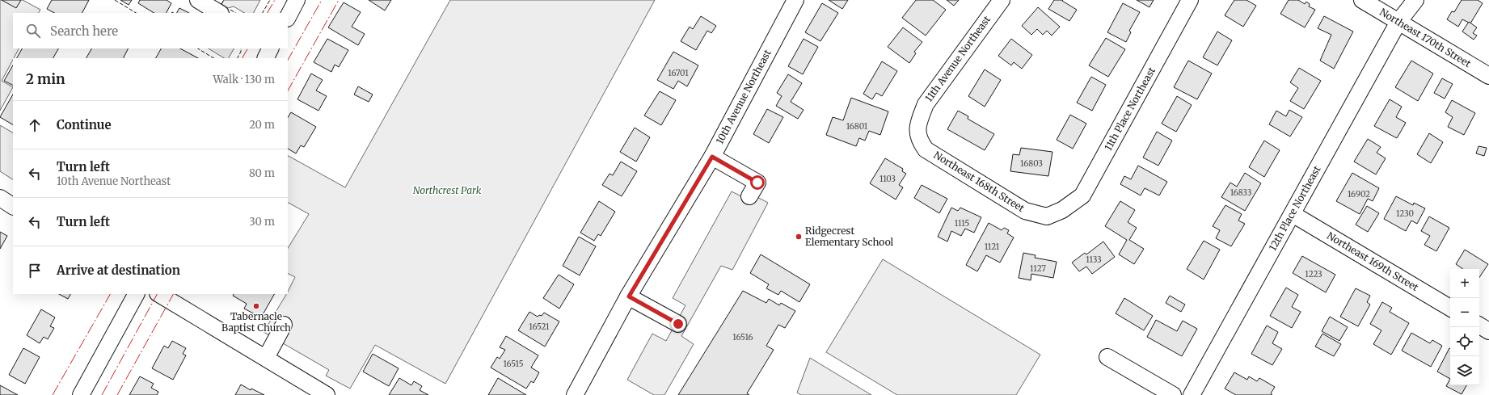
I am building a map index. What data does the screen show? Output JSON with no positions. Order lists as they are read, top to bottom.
{
  "streets": {
    "street": [
      "Northeast 170th Street",
      "11th Avenue Northeast",
      "10th Avenue Northeast",
      "11th Place Northeast",
      "Northeast 168th Street",
      "12th Place Northeast",
      "Northeast 169th Street"
    ]
  },
  "crossings": [
    ["Northeast 170th Street", "12th Place Northeast"],
    ["11th Avenue Northeast", "Northeast 168th Street"],
    ["11th Place Northeast", "Northeast 168th Street"],
    ["12th Place Northeast", "Northeast 169th Street"]
  ],
  "parks": ["Northcrest Park"],
  "places": ["Ridgecrest Elementary School", "Tabernacle Baptist Church"],
  "house_numbers": [
    "16701",
    "16801",
    "16803",
    "1103",
    "16833",
    "16902",
    "1230",
    "1115",
    "1121",
    "1133",
    "1127",
    "1223",
    "16521",
    "16516",
    "16515"
  ],
  "page": {
    "search": "Search here",
    "heading": ["2 min", "Walk · 130 m"],
    "list": [
      ["Continue", "20 m"],
      ["Turn left", "10th Avenue Northeast", "80 m"],
      ["Turn left", "30 m"],
      "Arrive at destination"
    ],
    "map_buttons": ["+", "−"]
  }
}
